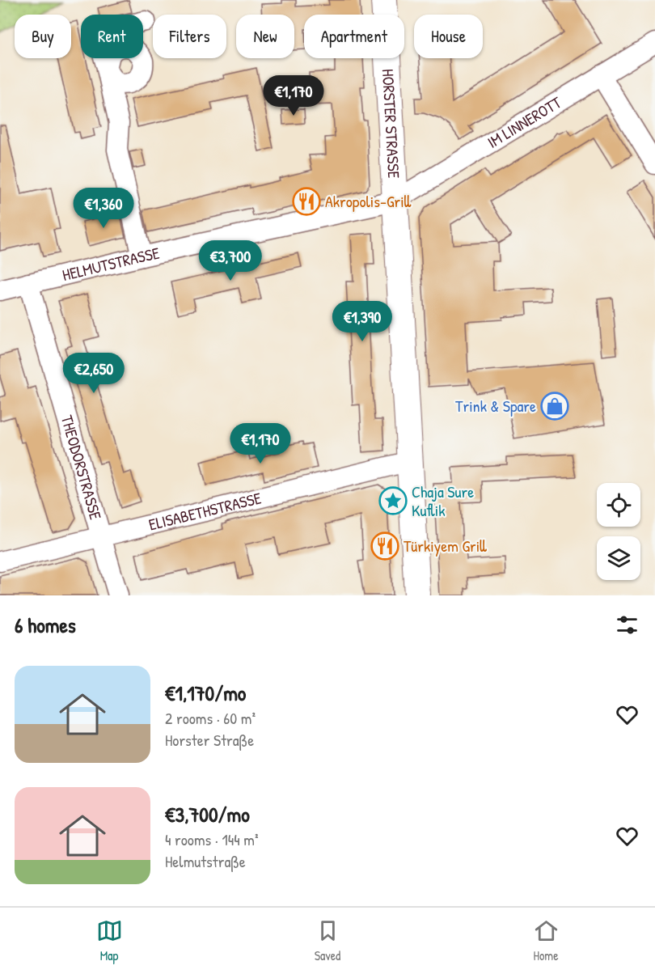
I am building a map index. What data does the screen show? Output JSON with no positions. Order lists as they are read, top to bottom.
{
  "streets": {
    "main road": ["HORSTER STRASSE"],
    "street": [
      "IM LINNEROTT",
      "HELMUTSTRASSE",
      "THEODORSTRASSE",
      "ELISABETHSTRASSE"
    ]
  },
  "crossings": [
    ["IM LINNEROTT", "HORSTER STRASSE"],
    ["IM LINNEROTT", "HELMUTSTRASSE"],
    ["HORSTER STRASSE", "HELMUTSTRASSE"],
    ["HORSTER STRASSE", "ELISABETHSTRASSE"],
    ["HELMUTSTRASSE", "THEODORSTRASSE"],
    ["THEODORSTRASSE", "ELISABETHSTRASSE"]
  ],
  "places": {
    "restaurant": ["Akropolis-Grill", "Türkiyem Grill"],
    "shop": ["Trink & Spare"],
    "place": ["Chaja Sure Kuflik"]
  },
  "page": {
    "chip": [
      "Buy",
      "Rent",
      "Filters",
      "New",
      "Apartment",
      "House"
    ],
    "price": [
      "€1,170",
      "€1,360",
      "€3,700",
      "€1,390",
      "€2,650",
      "€1,170"
    ],
    "heading": "6 homes",
    "list": [
      {
        "name": "€1,170/mo",
        "note": "2 rooms · 60 m² · Horster Straße"
      },
      {
        "name": "€3,700/mo",
        "note": "4 rooms · 144 m² · Helmutstraße"
      }
    ],
    "tabs": ["Map", "Saved", "Home"]
  }
}
